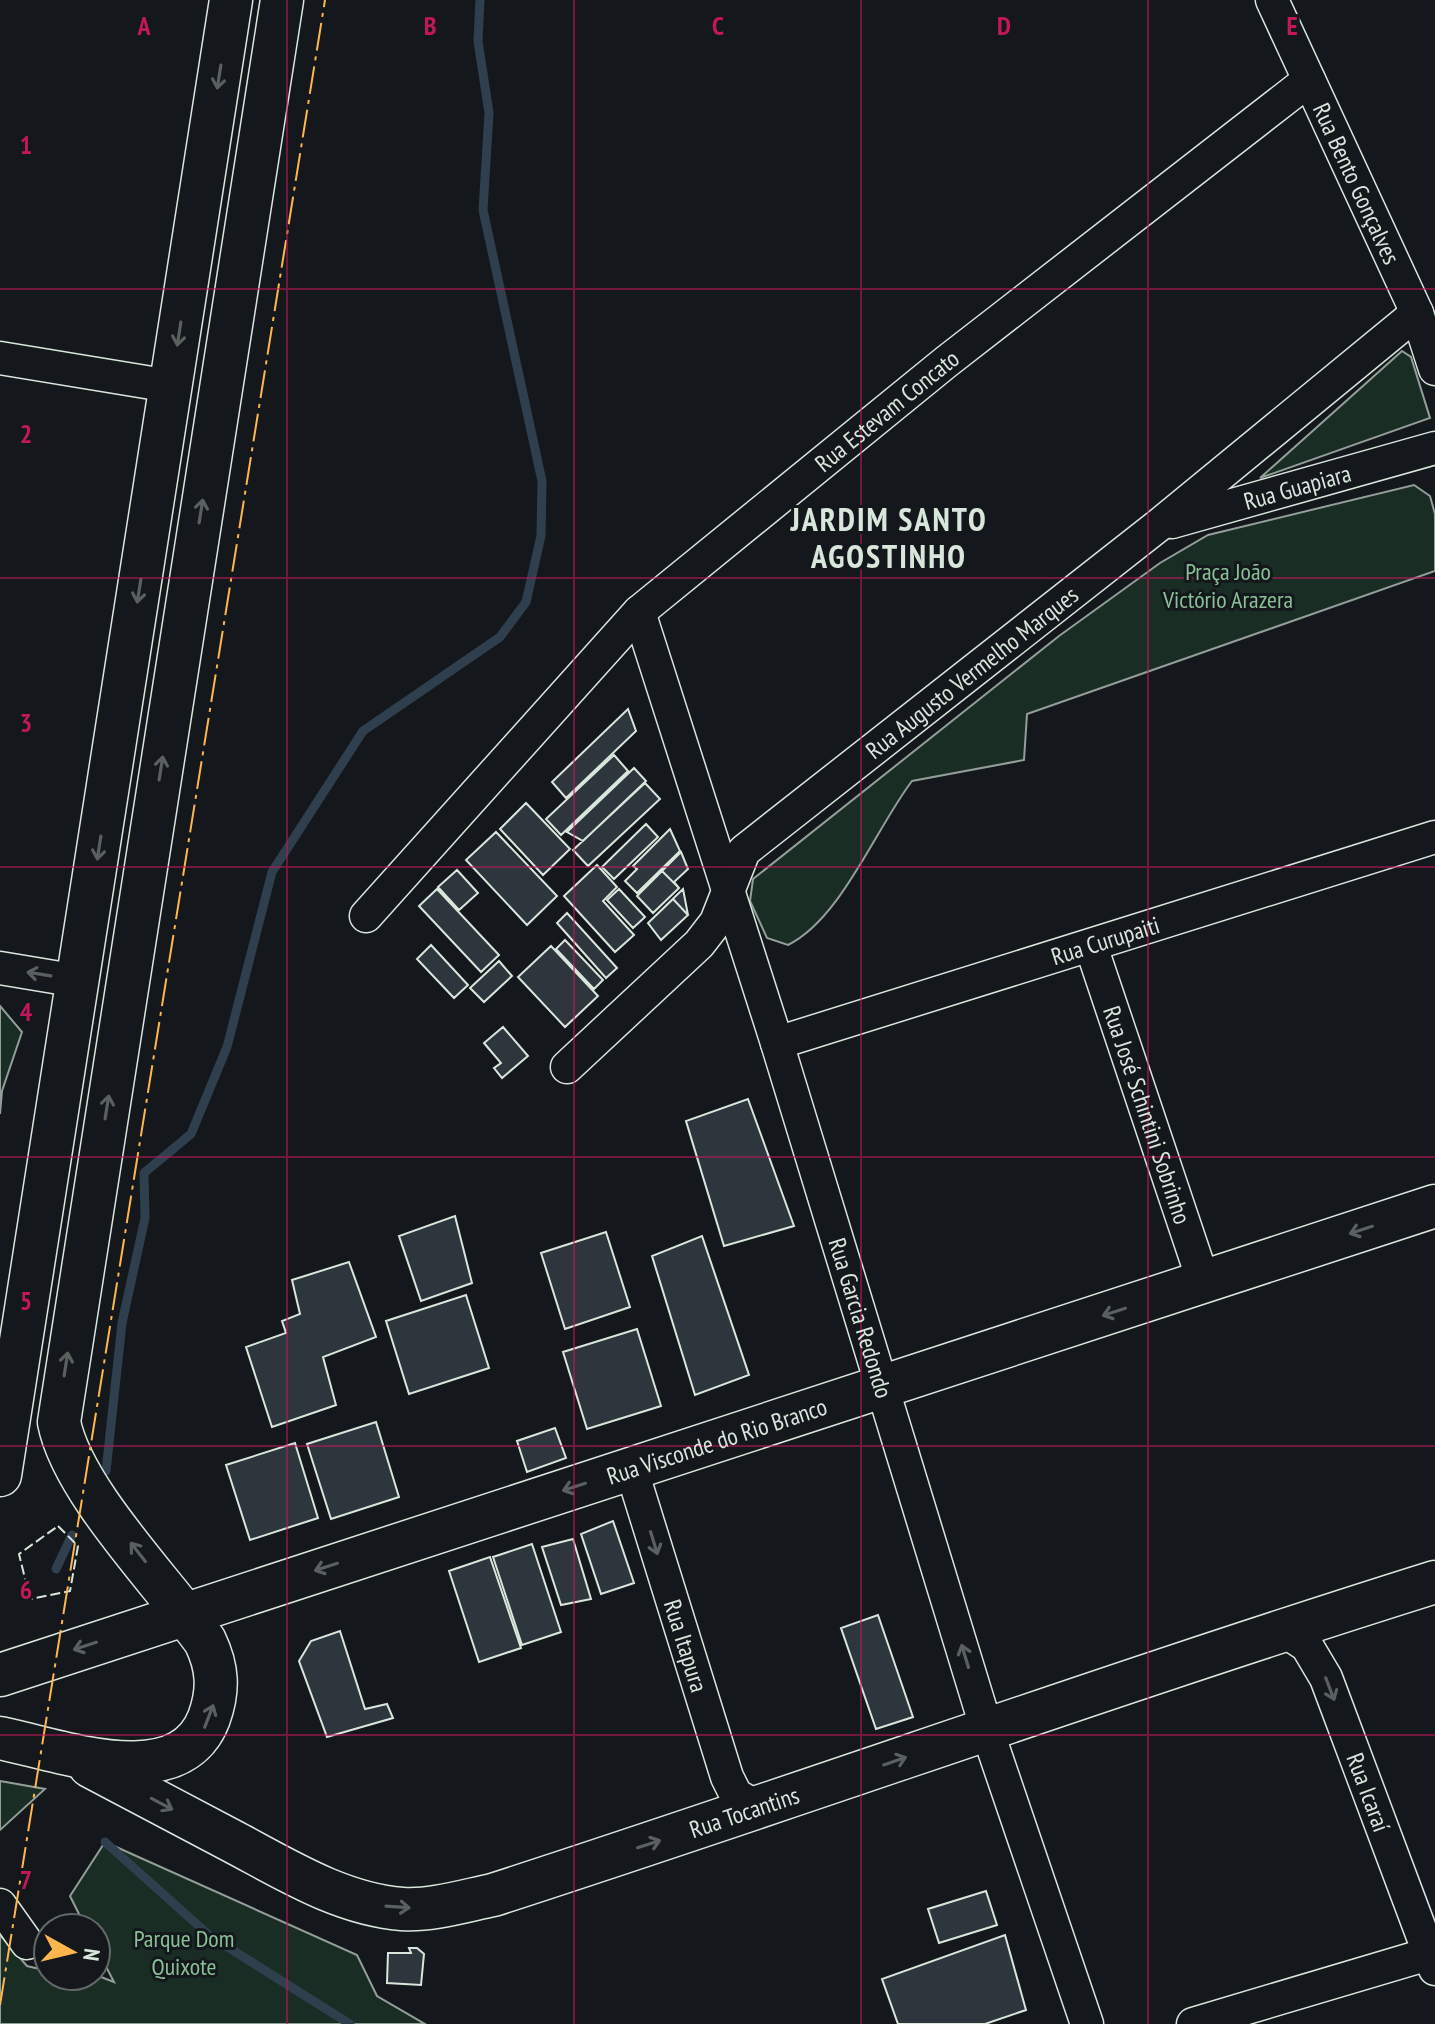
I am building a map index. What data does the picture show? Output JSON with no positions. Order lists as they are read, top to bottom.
{
  "streets": {
    "main road": ["Rua Visconde do Rio Branco", "Rua Tocantins"],
    "street": [
      "Rua Bento Gonçalves",
      "Rua Estevam Concato",
      "Rua Guapiara",
      "Rua Augusto Vermelho Marques",
      "Rua Curupaiti",
      "Rua José Schintini Sobrinho",
      "Rua Garcia Redondo",
      "Rua Itapura",
      "Rua Icaraí"
    ]
  },
  "crossings": [
    ["Rua Bento Gonçalves", "Rua Estevam Concato"],
    ["Rua Bento Gonçalves", "Rua Augusto Vermelho Marques"],
    ["Rua Estevam Concato", "Rua Garcia Redondo"],
    ["Rua Guapiara", "Rua Augusto Vermelho Marques"],
    ["Rua Augusto Vermelho Marques", "Rua Garcia Redondo"],
    ["Rua Curupaiti", "Rua José Schintini Sobrinho"],
    ["Rua Curupaiti", "Rua Garcia Redondo"],
    ["Rua José Schintini Sobrinho", "Rua Visconde do Rio Branco"],
    ["Rua Garcia Redondo", "Rua Visconde do Rio Branco"],
    ["Rua Garcia Redondo", "Rua Tocantins"],
    ["Rua Visconde do Rio Branco", "Rua Itapura"],
    ["Rua Itapura", "Rua Tocantins"],
    ["Rua Icaraí", "Rua Tocantins"]
  ],
  "one_way": [
    "Rua Visconde do Rio Branco",
    "Rua Itapura",
    "Rua Icaraí",
    "Rua Tocantins"
  ],
  "districts": ["JARDIM SANTO AGOSTINHO"],
  "parks": ["Praça João Victório Arazera", "Parque Dom Quixote"],
  "north": "right",
  "grid": {
    "columns": [
      "A",
      "B",
      "C",
      "D",
      "E"
    ],
    "rows": [
      "1",
      "2",
      "3",
      "4",
      "5",
      "6",
      "7"
    ]
  }
}
